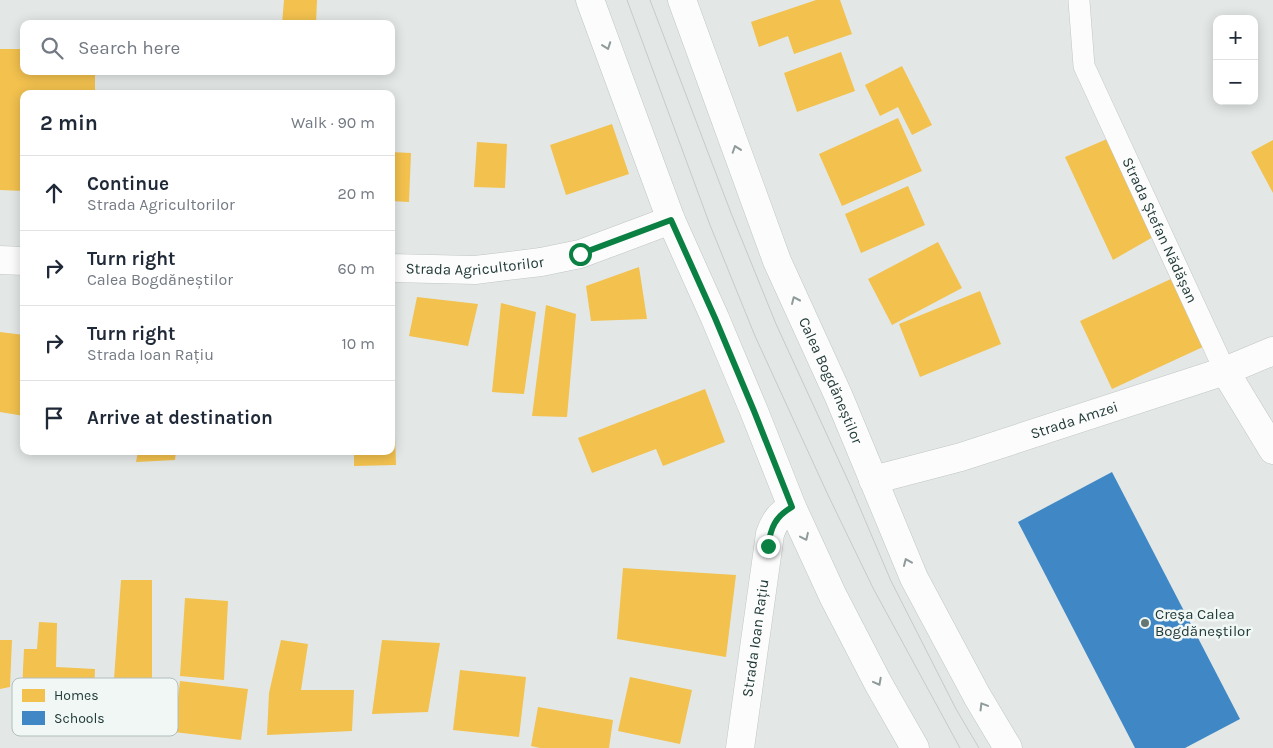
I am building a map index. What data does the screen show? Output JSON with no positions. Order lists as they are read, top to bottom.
{
  "streets": {
    "main road": [
      "Strada Ștefan Nădășan",
      "Strada Agricultorilor",
      "Calea Bogdăneștilor",
      "Strada Amzei",
      "Strada Ioan Rațiu"
    ]
  },
  "crossings": [
    ["Strada Ștefan Nădășan", "Strada Amzei"],
    ["Calea Bogdăneștilor", "Strada Amzei"]
  ],
  "places": ["Creșa Calea Bogdăneștilor"],
  "legend": ["Homes", "Schools"],
  "page": {
    "map_buttons": ["+", "−"],
    "search": "Search here",
    "heading": ["2 min", "Walk · 90 m"],
    "list": [
      ["Continue", "Strada Agricultorilor", "20 m"],
      ["Turn right", "Calea Bogdăneștilor", "60 m"],
      ["Turn right", "Strada Ioan Rațiu", "10 m"],
      "Arrive at destination"
    ]
  }
}
